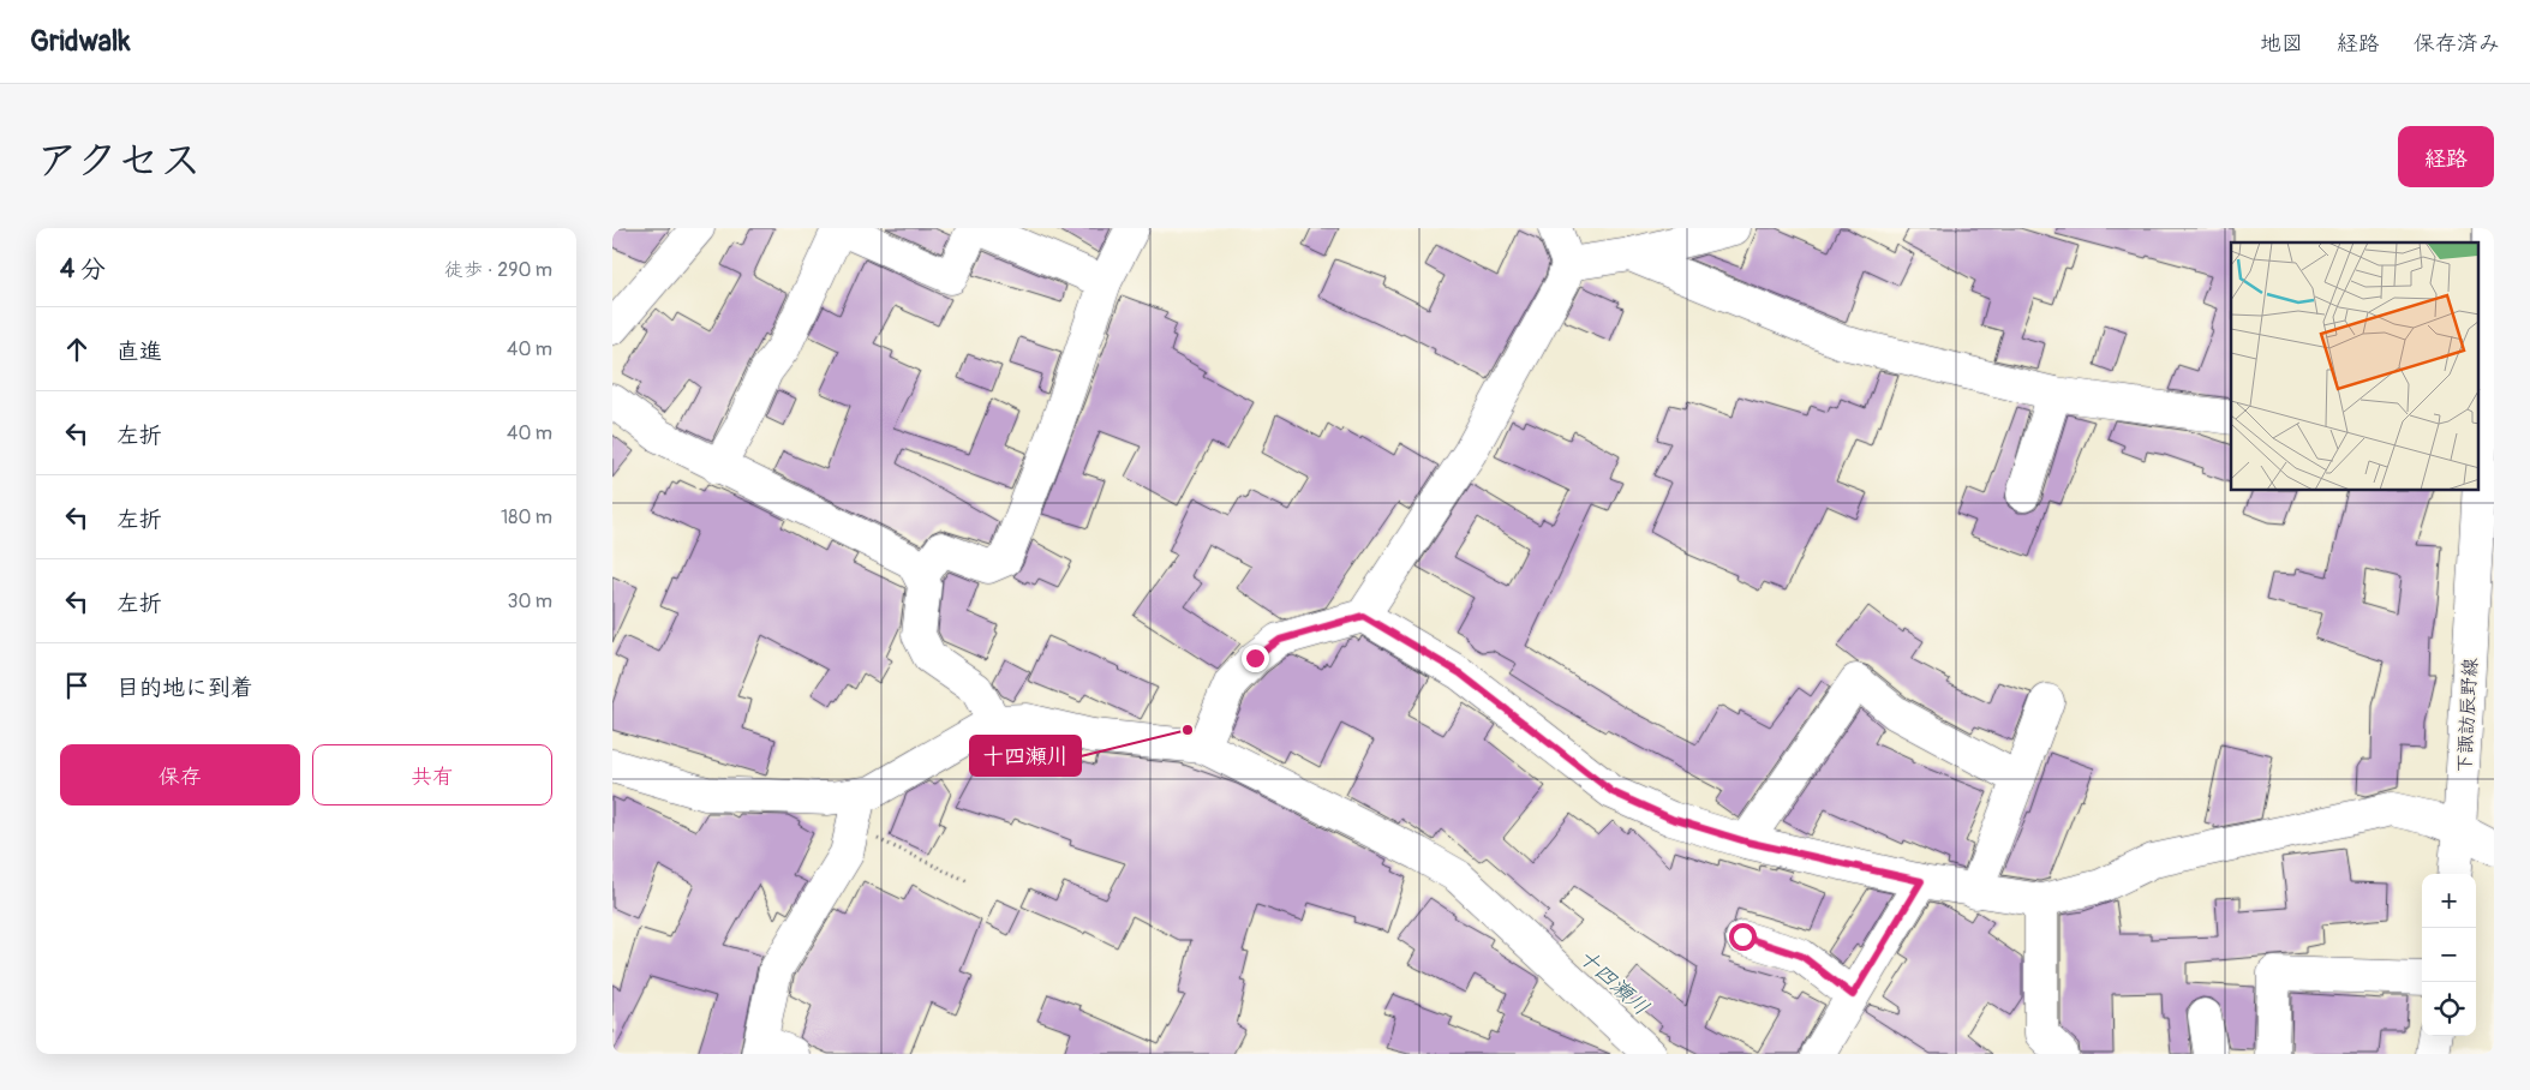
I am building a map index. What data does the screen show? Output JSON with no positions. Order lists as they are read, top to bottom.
{
  "streets": {
    "street": ["下諏訪辰野線"]
  },
  "water": ["十四瀬川"],
  "places": ["十四瀬川"],
  "page": {
    "header": "Gridwalk",
    "nav": ["地図", "経路", "保存済み"],
    "title": "アクセス",
    "buttons": [
      "経路",
      ["保存", "共有"]
    ],
    "heading": ["4 分", "徒歩 · 290 m"],
    "list": [
      ["直進", "40 m"],
      ["左折", "40 m"],
      ["左折", "180 m"],
      ["左折", "30 m"],
      "目的地に到着"
    ],
    "map_buttons": ["+", "−"]
  }
}
